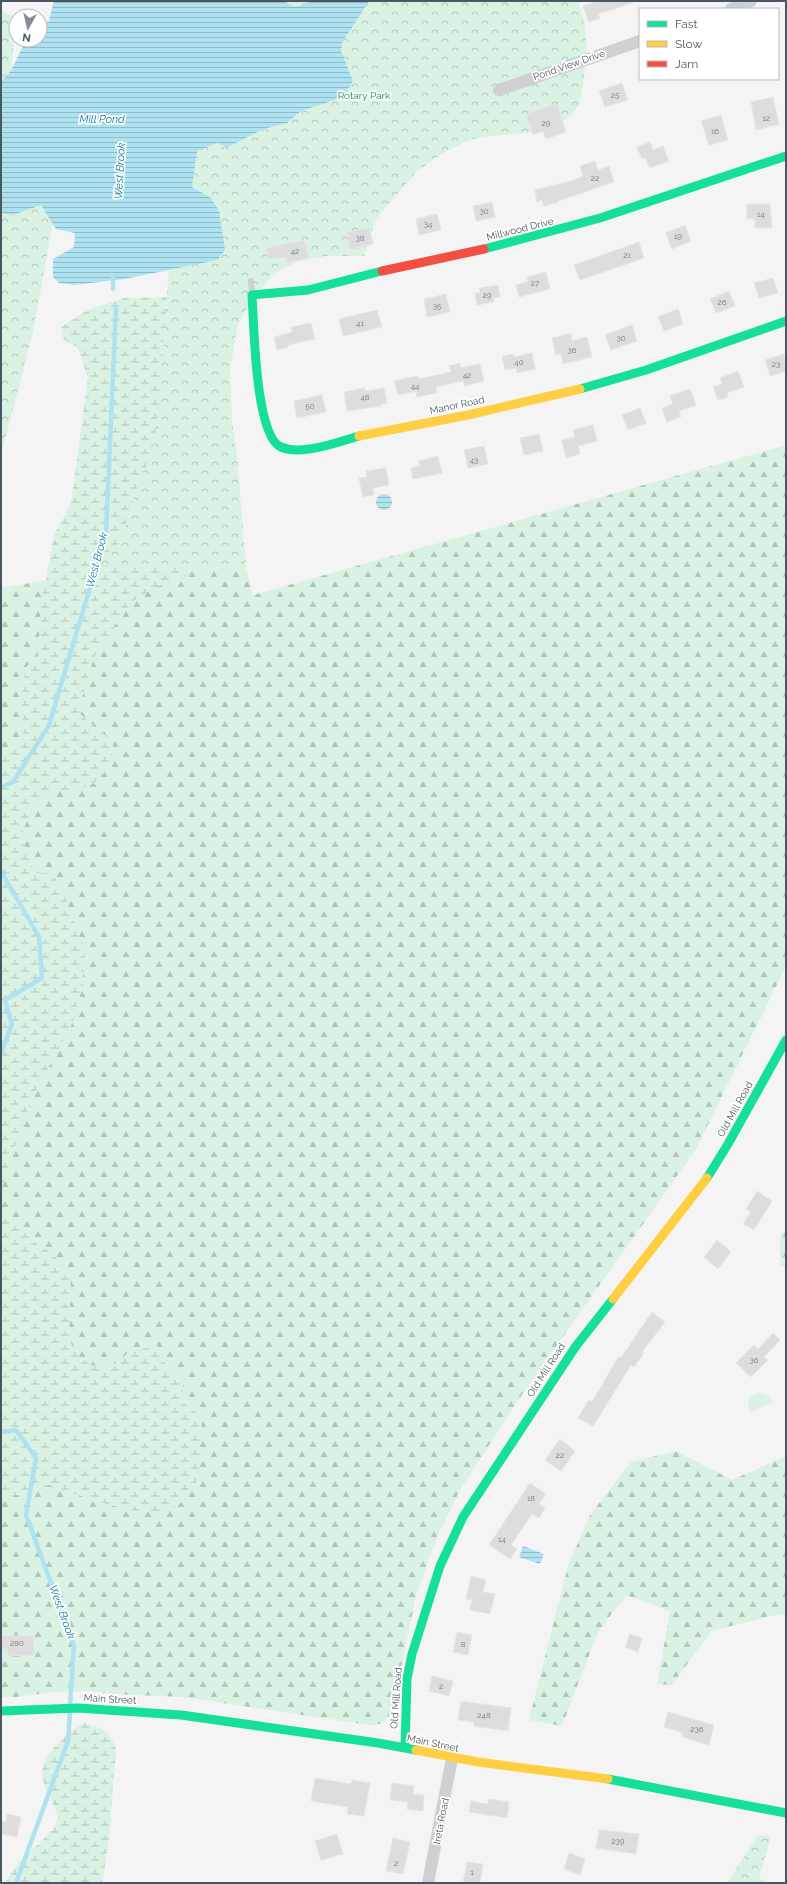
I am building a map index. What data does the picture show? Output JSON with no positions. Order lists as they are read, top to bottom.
{
  "streets": {
    "main road": [
      "Millwood Drive",
      "Manor Road",
      "Old Mill Road",
      "Main Street"
    ],
    "street": ["Pond View Drive", "Ireta Road"]
  },
  "crossings": [
    ["Millwood Drive", "Manor Road"],
    ["Old Mill Road", "Main Street"],
    ["Main Street", "Ireta Road"]
  ],
  "water": ["Mill Pond", "West Brook"],
  "parks": ["Rotary Park"],
  "house_numbers": [
    "25",
    "12",
    "29",
    "16",
    "22",
    "30",
    "14",
    "34",
    "19",
    "38",
    "42",
    "21",
    "27",
    "29",
    "26",
    "35",
    "41",
    "30",
    "36",
    "40",
    "23",
    "42",
    "44",
    "48",
    "50",
    "43",
    "36",
    "22",
    "18",
    "14",
    "280",
    "8",
    "2",
    "248",
    "236",
    "239",
    "2",
    "1"
  ],
  "legend": ["Fast", "Slow", "Jam"],
  "north": "bottom"
}
